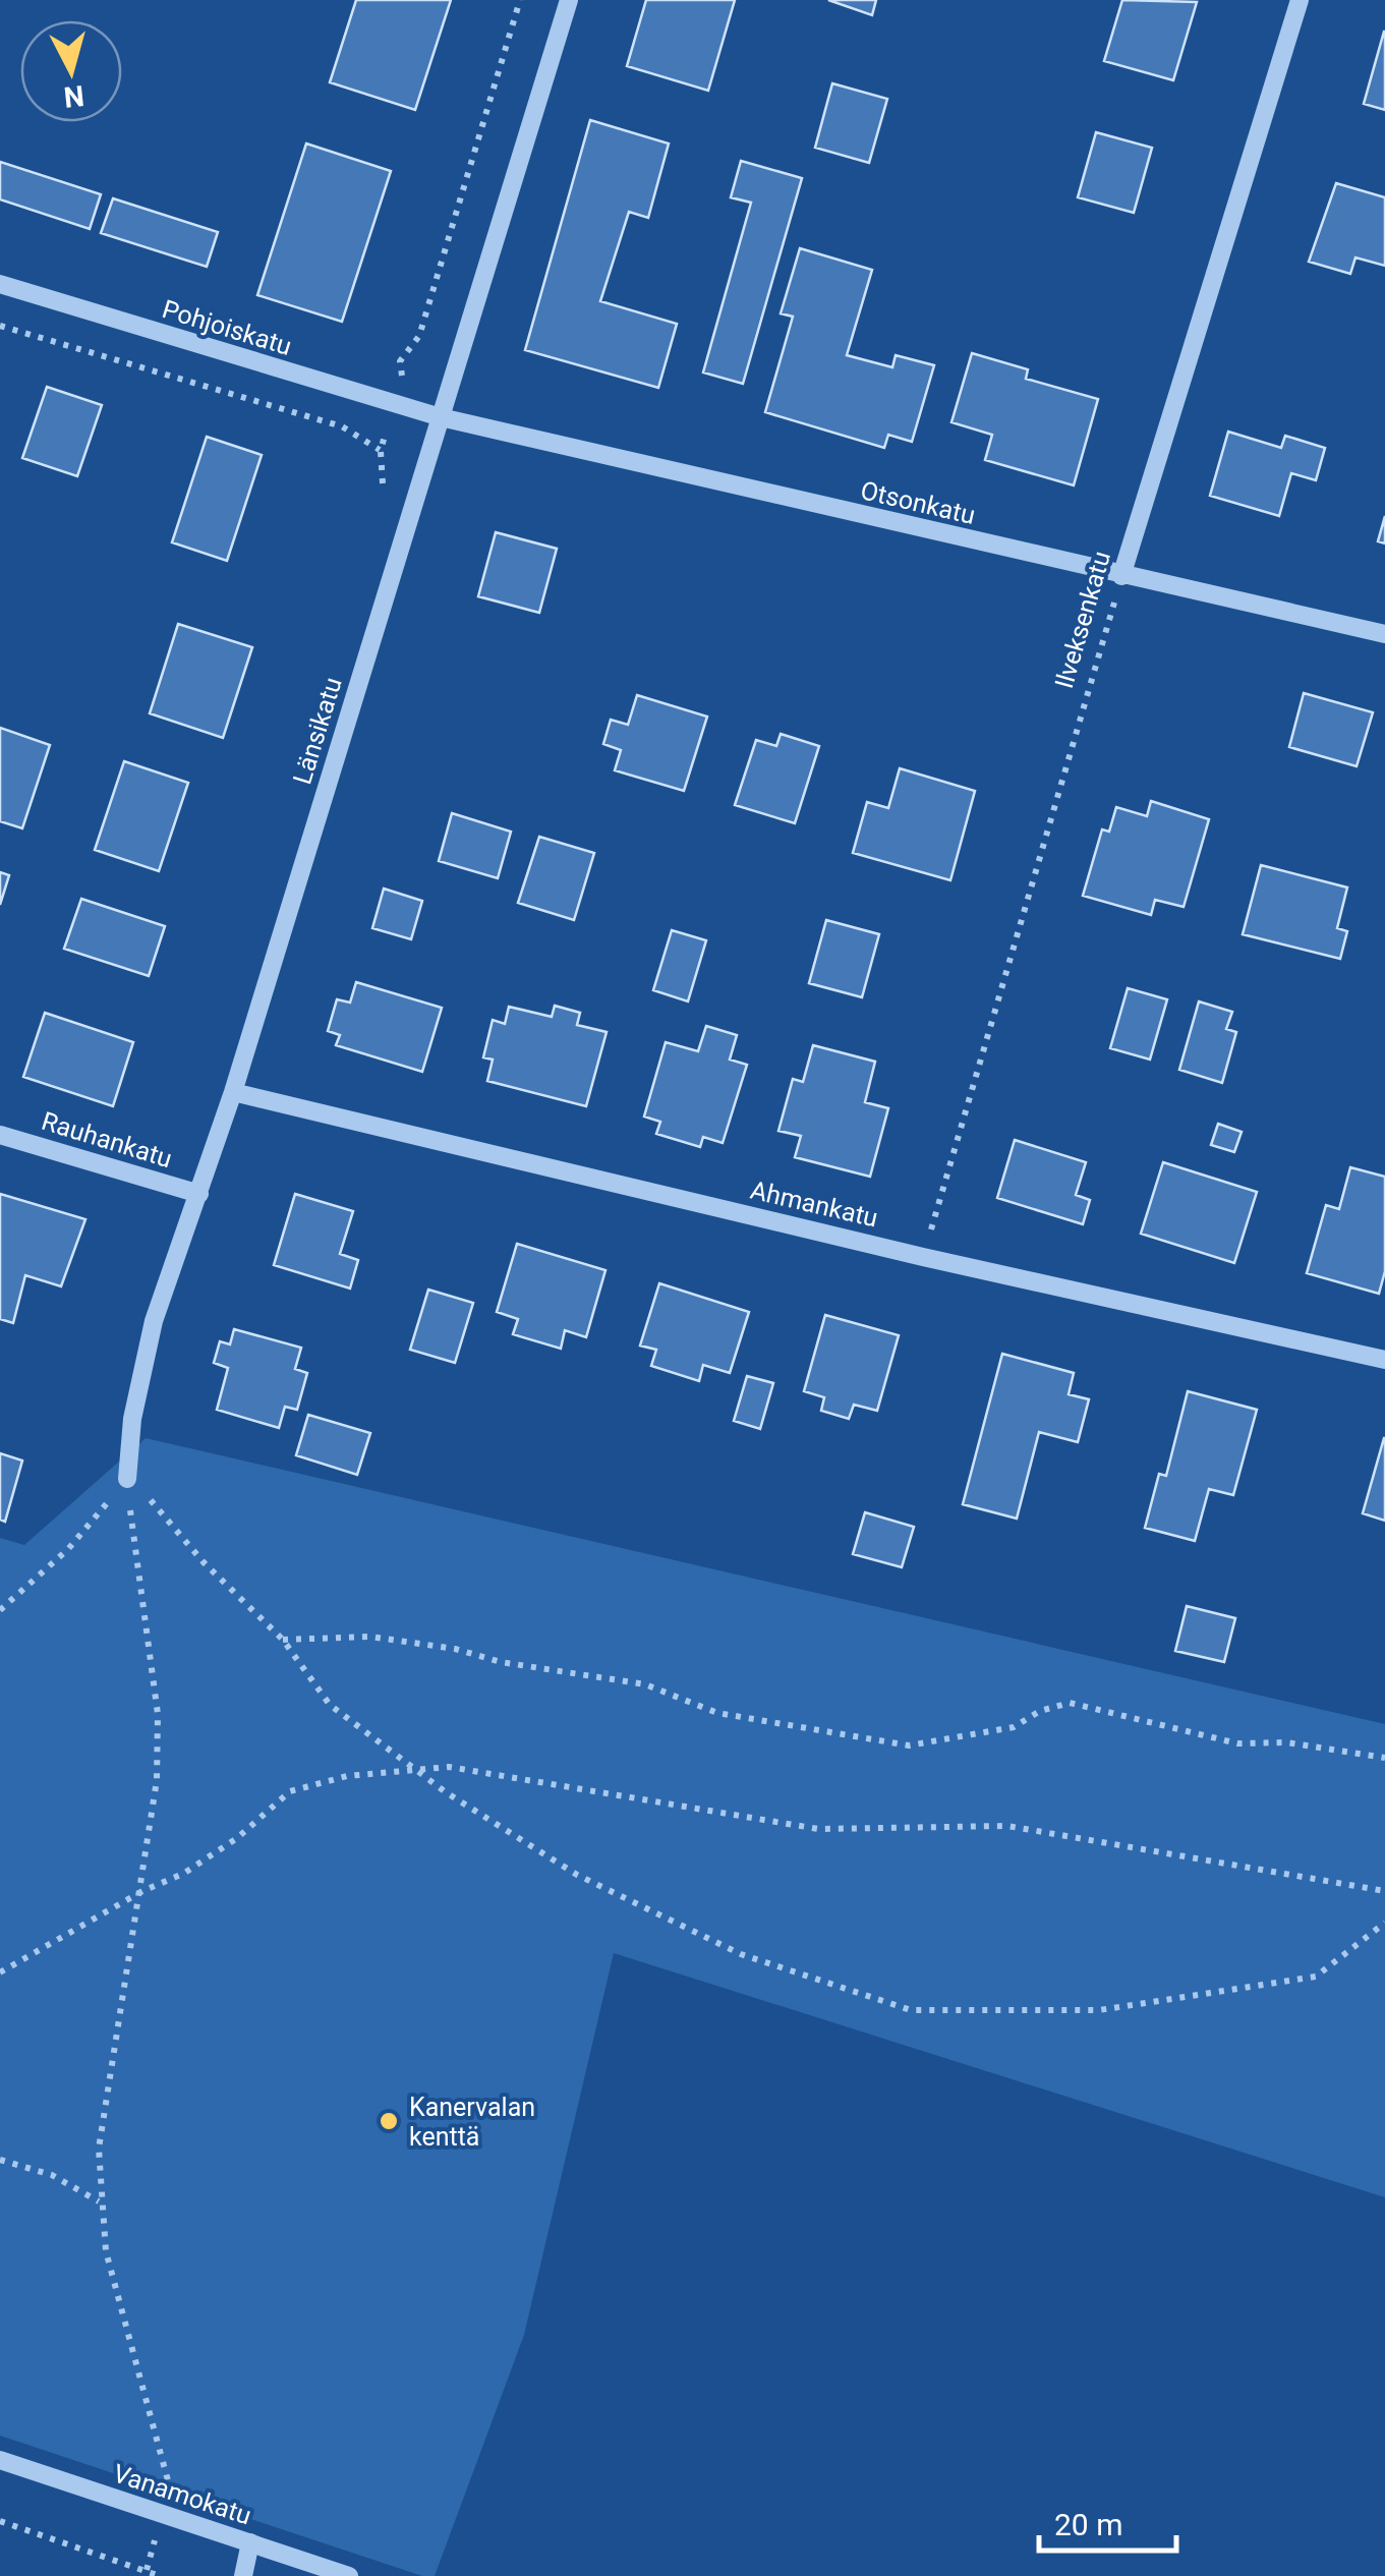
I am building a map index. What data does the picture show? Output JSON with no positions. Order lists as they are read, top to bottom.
{
  "streets": {
    "street": [
      "Pohjoiskatu",
      "Otsonkatu",
      "Ilveksenkatu",
      "Länsikatu",
      "Rauhankatu",
      "Ahmankatu",
      "Vanamokatu"
    ]
  },
  "crossings": [
    ["Pohjoiskatu", "Otsonkatu"],
    ["Pohjoiskatu", "Länsikatu"],
    ["Otsonkatu", "Ilveksenkatu"],
    ["Otsonkatu", "Länsikatu"],
    ["Ilveksenkatu", "Ahmankatu"],
    ["Länsikatu", "Rauhankatu"],
    ["Länsikatu", "Ahmankatu"]
  ],
  "places": ["Kanervalan kenttä"],
  "scale_bar": "20 m",
  "north": "bottom"
}
